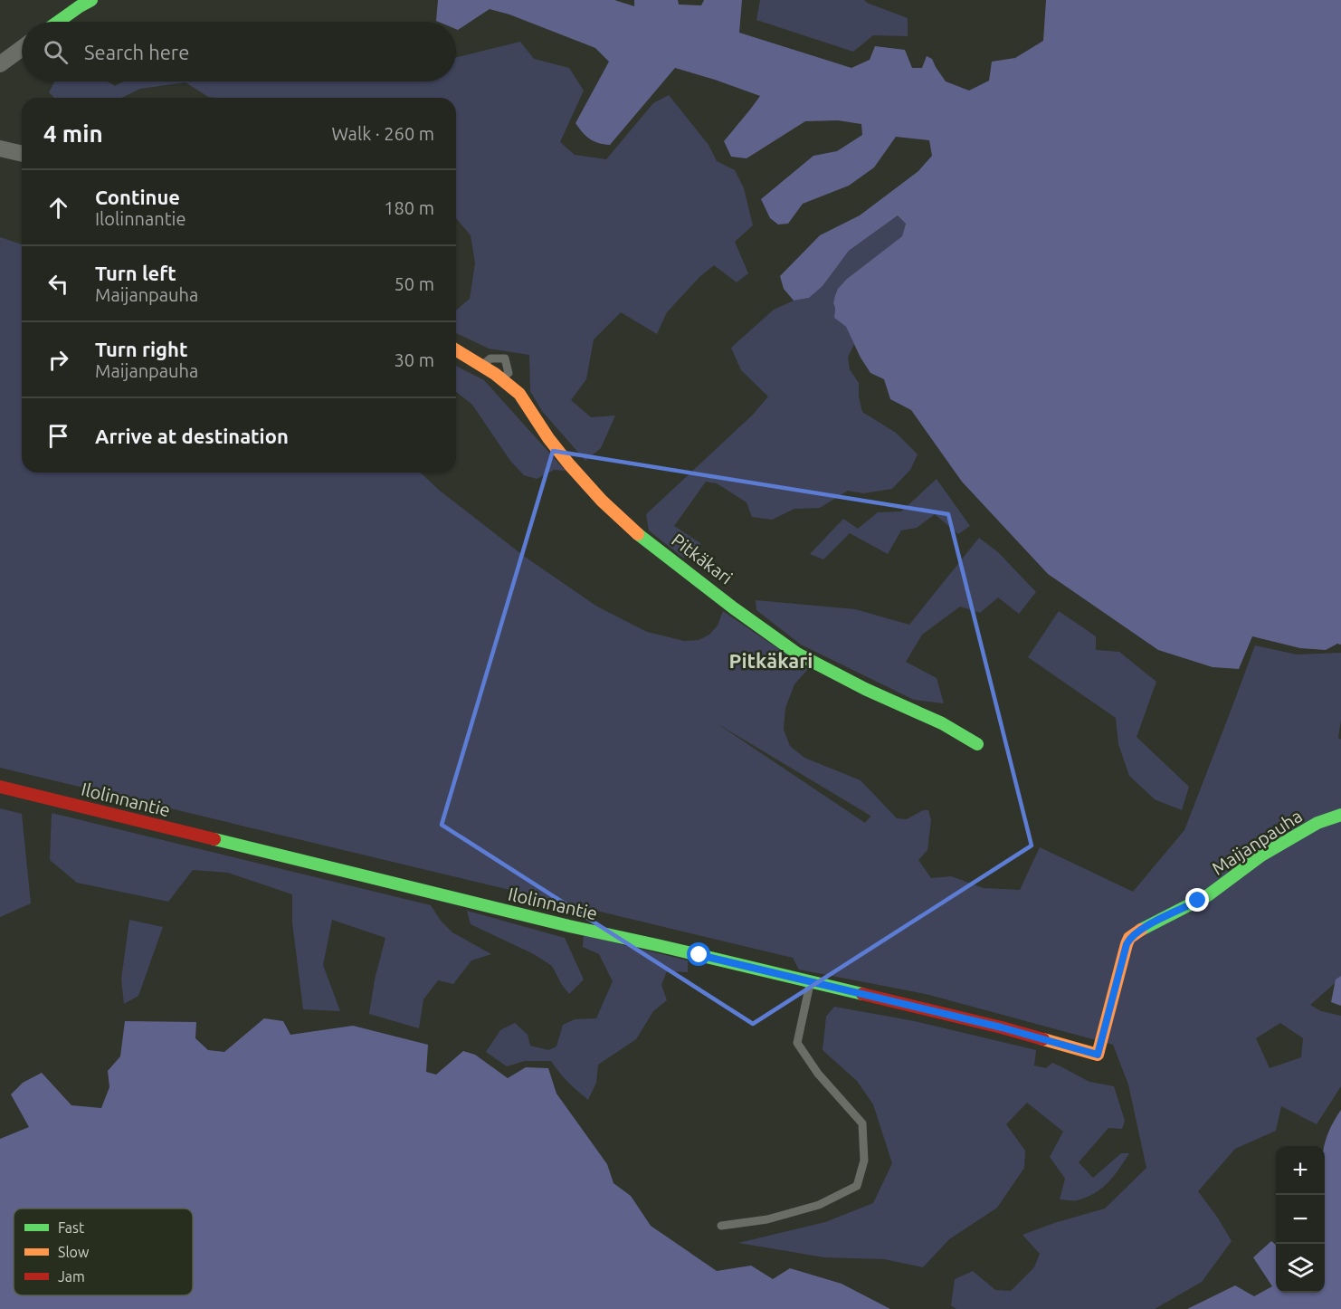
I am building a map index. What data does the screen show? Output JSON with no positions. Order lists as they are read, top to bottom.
{
  "streets": {
    "street": ["Pitkäkari", "Ilolinnantie", "Maijanpauha"]
  },
  "crossings": [
    ["Ilolinnantie", "Maijanpauha"]
  ],
  "districts": ["Pitkäkari"],
  "legend": ["Fast", "Slow", "Jam"],
  "page": {
    "search": "Search here",
    "heading": ["4 min", "Walk · 260 m"],
    "list": [
      ["Continue", "Ilolinnantie", "180 m"],
      ["Turn left", "Maijanpauha", "50 m"],
      ["Turn right", "Maijanpauha", "30 m"],
      "Arrive at destination"
    ],
    "map_buttons": ["+", "−"]
  }
}
